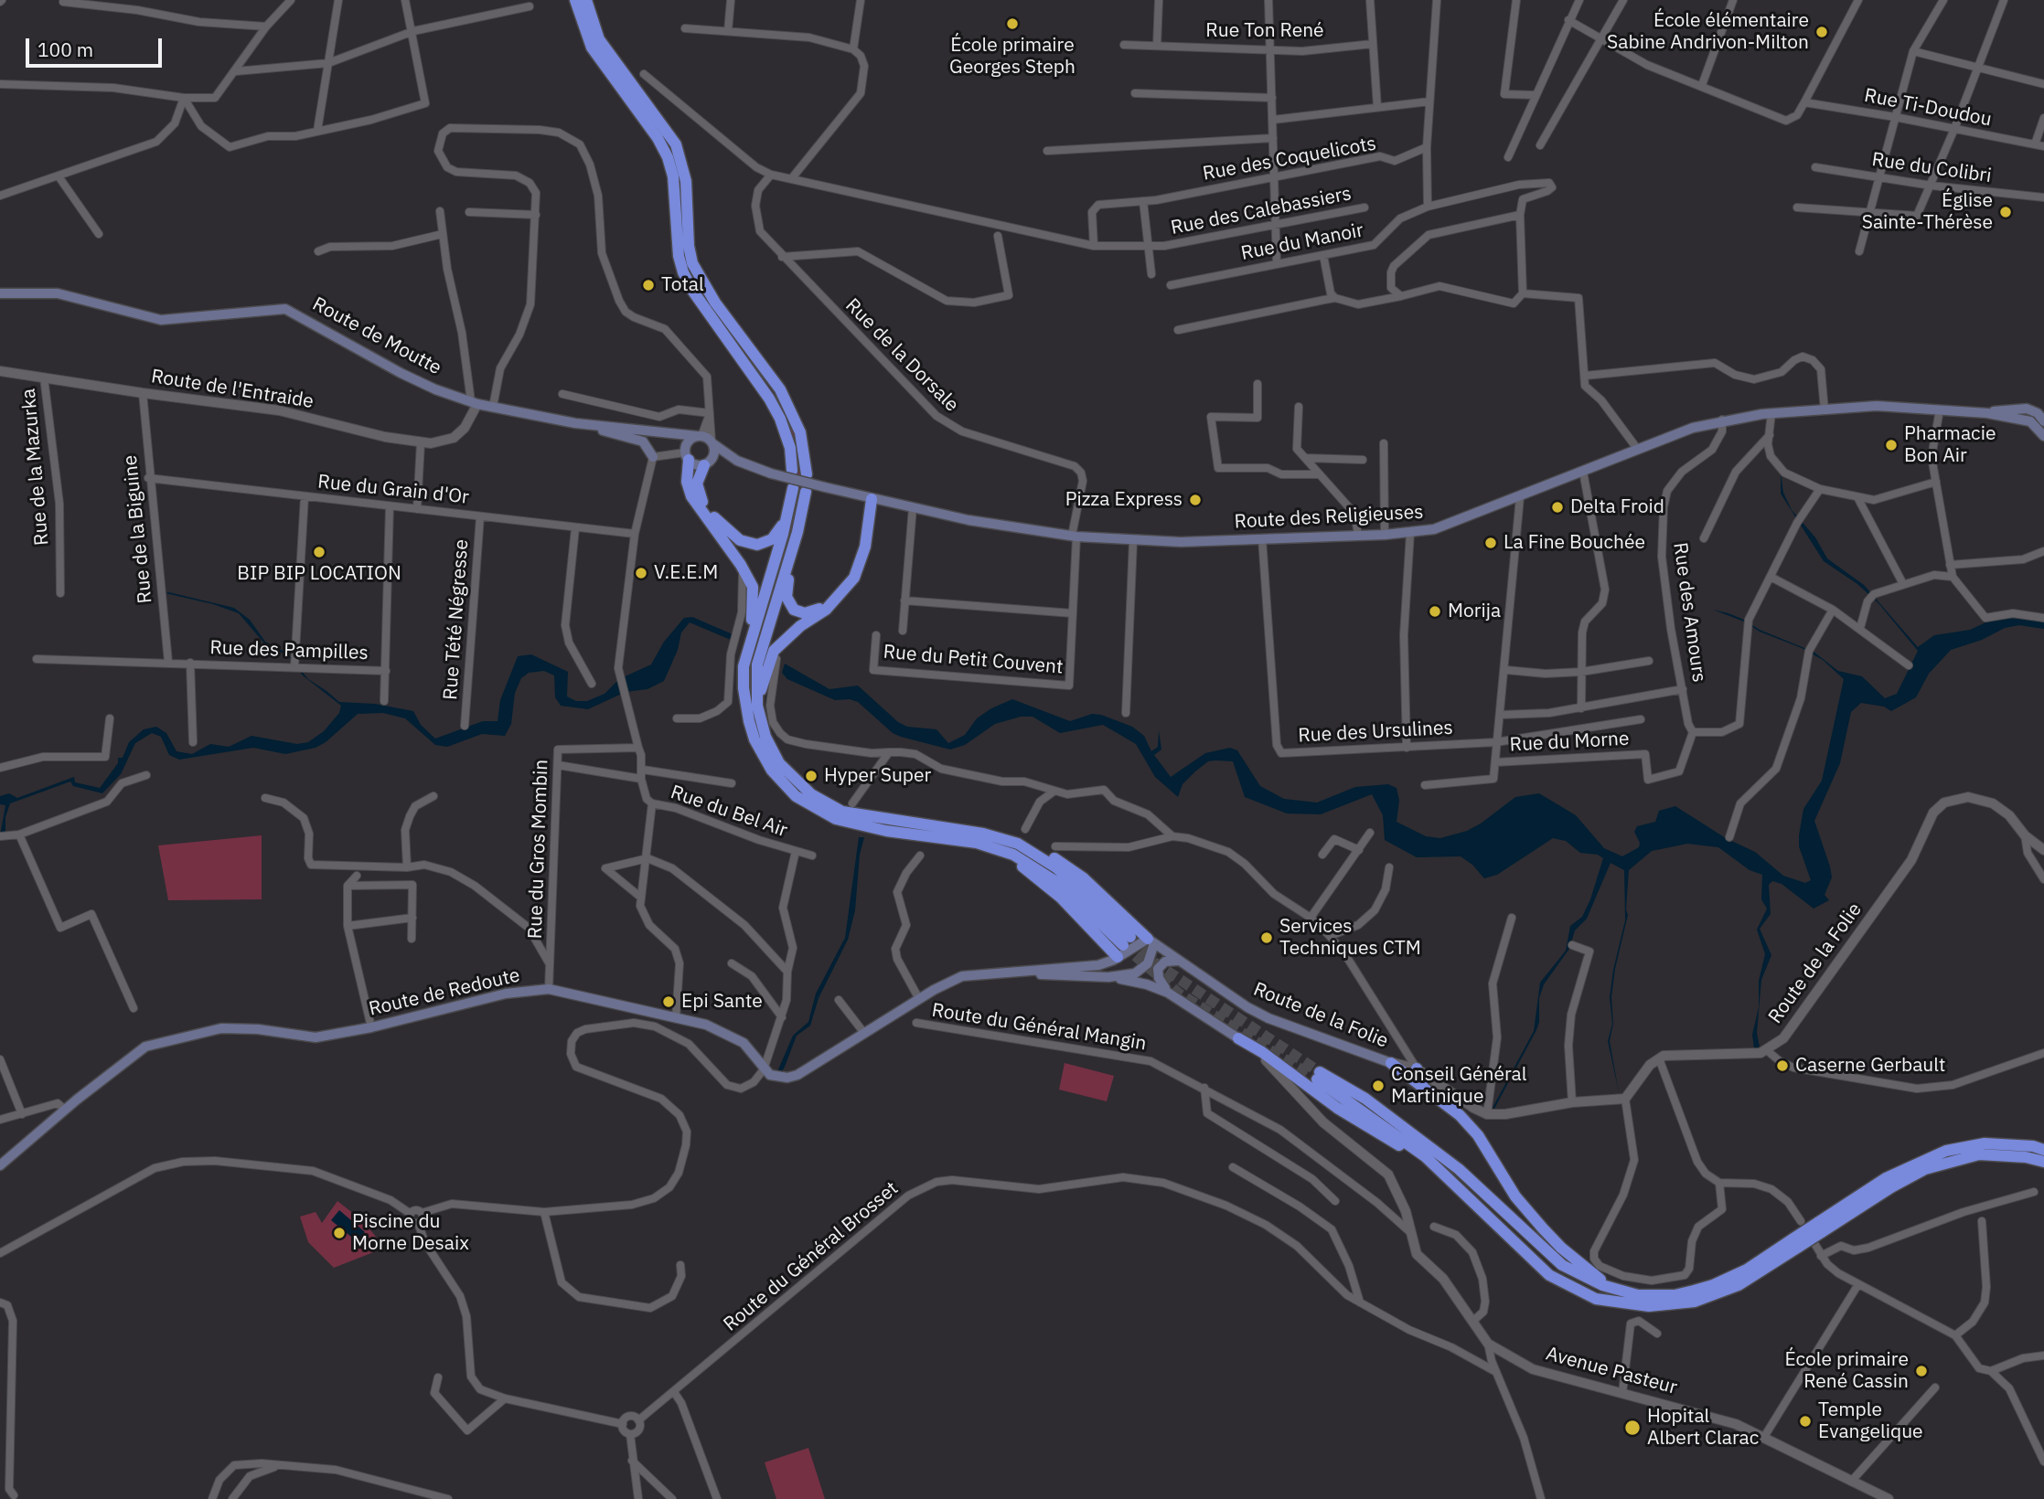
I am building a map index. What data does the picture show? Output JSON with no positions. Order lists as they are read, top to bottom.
{
  "streets": {
    "main road": [
      "Route de Moutte",
      "Route des Religieuses",
      "Route de la Folie",
      "Route de Redoute"
    ],
    "street": [
      "Rue Ton René",
      "Rue Ti-Doudou",
      "Rue des Coquelicots",
      "Rue du Colibri",
      "Rue des Calebassiers",
      "Rue du Manoir",
      "Rue de la Dorsale",
      "Route de l'Entraide",
      "Rue de la Mazurka",
      "Rue du Grain d'Or",
      "Rue de la Biguine",
      "Rue des Amours",
      "Rue Tété Négresse",
      "Rue des Pampilles",
      "Rue du Petit Couvent",
      "Rue des Ursulines",
      "Rue du Morne",
      "Rue du Bel Air",
      "Rue du Gros Mombin",
      "Route du Général Mangin",
      "Route du Général Brosset",
      "Avenue Pasteur"
    ]
  },
  "crossings": [
    ["Rue des Coquelicots", "Rue des Calebassiers"],
    ["Rue des Calebassiers", "Rue de la Dorsale"],
    ["Route de Moutte", "Route de l'Entraide"],
    ["Rue de la Dorsale", "Route des Religieuses"],
    ["Rue de la Dorsale", "Rue du Petit Couvent"],
    ["Route de l'Entraide", "Rue de la Mazurka"],
    ["Route de l'Entraide", "Rue de la Biguine"],
    ["Rue du Grain d'Or", "Rue de la Biguine"],
    ["Rue du Grain d'Or", "Rue Tété Négresse"],
    ["Route des Religieuses", "Rue des Amours"],
    ["Route des Religieuses", "Rue du Petit Couvent"],
    ["Route des Religieuses", "Rue des Ursulines"],
    ["Rue de la Biguine", "Rue des Pampilles"],
    ["Rue des Amours", "Rue du Morne"],
    ["Rue du Bel Air", "Route de Redoute"],
    ["Rue du Gros Mombin", "Route de Redoute"],
    ["Route du Général Mangin", "Avenue Pasteur"]
  ],
  "places": [
    "École primaire Georges Steph",
    "École élémentaire Sabine Andrivon-Milton",
    "Église Sainte-Thérèse",
    "Total",
    "Pharmacie Bon Air",
    "Pizza Express",
    "Delta Froid",
    "La Fine Bouchée",
    "BIP BIP LOCATION",
    "V.E.E.M",
    "Morija",
    "Hyper Super",
    "Services Techniques CTM",
    "Epi Sante",
    "Caserne Gerbault",
    "Conseil Général Martinique",
    "Piscine du Morne Desaix",
    "École primaire René Cassin",
    "Temple Evangelique",
    "Hopital Albert Clarac"
  ],
  "scale_bar": "100 m"
}
